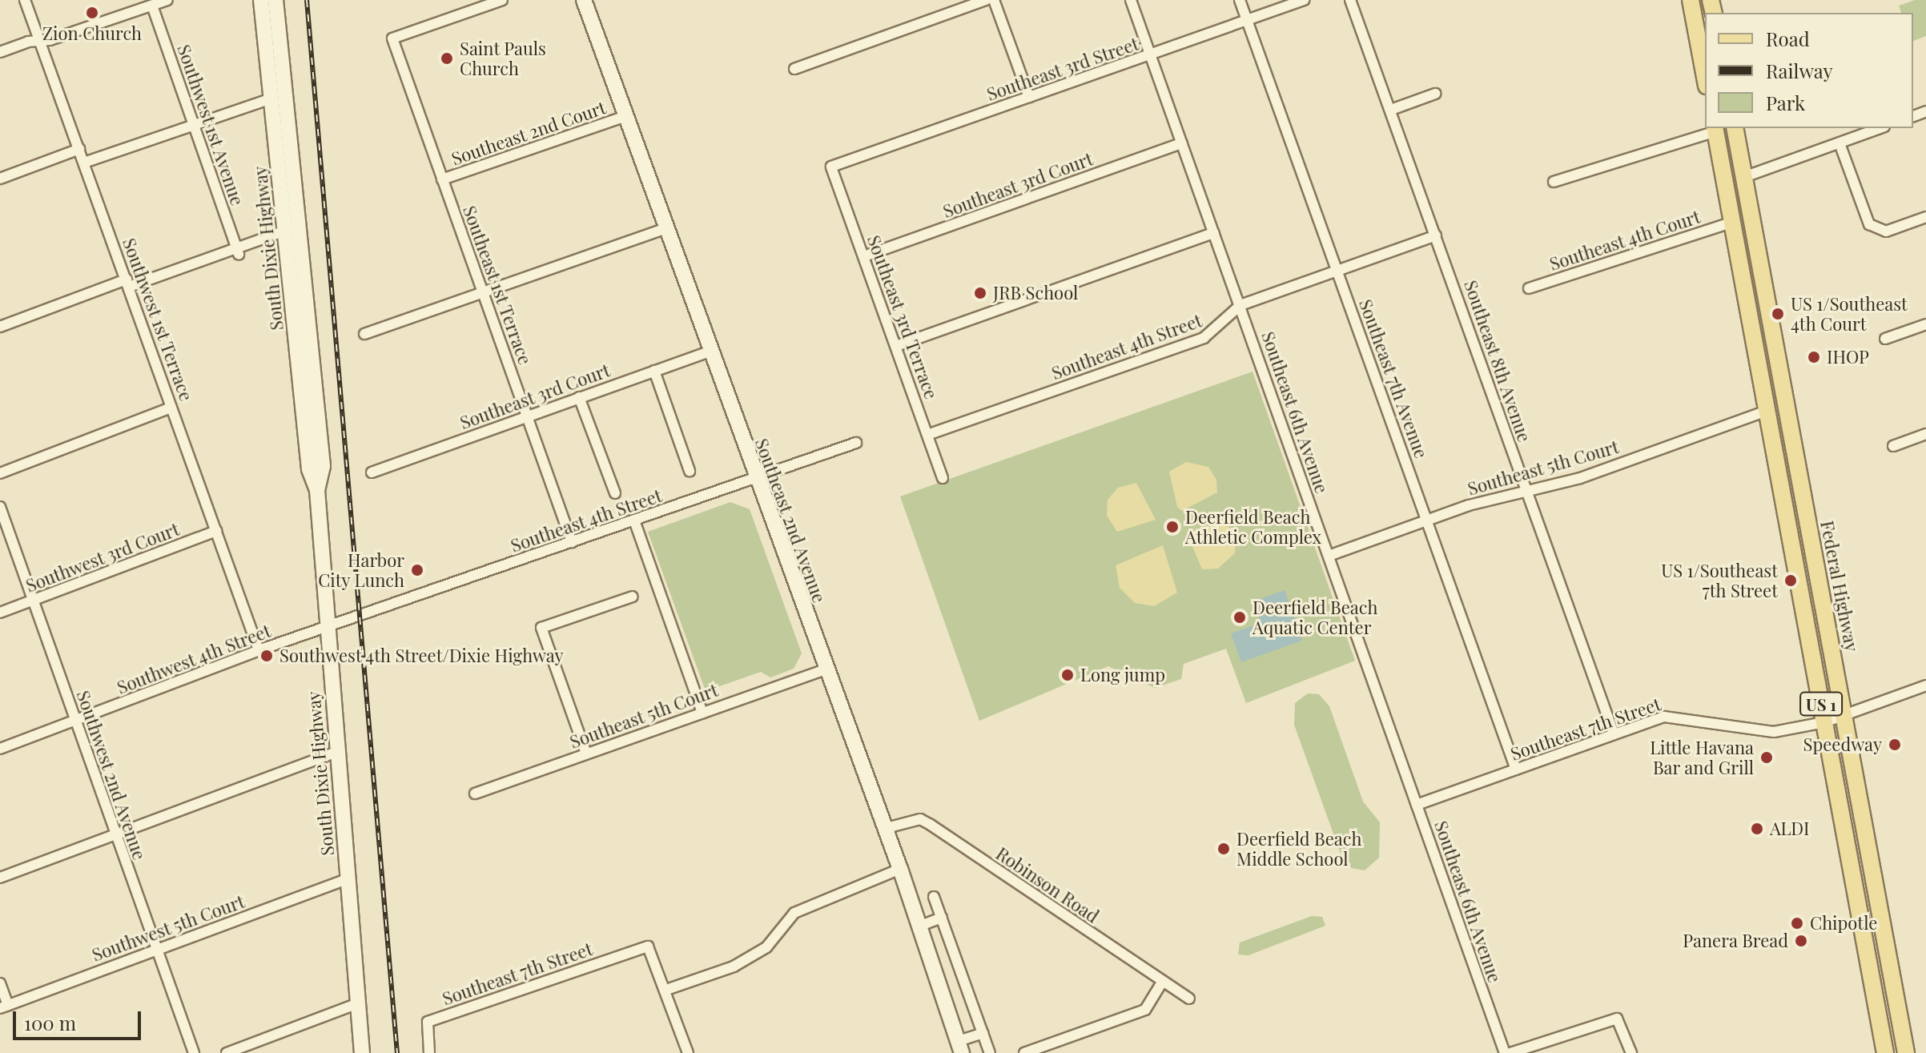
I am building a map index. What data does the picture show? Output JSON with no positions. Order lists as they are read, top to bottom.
{
  "streets": {
    "main road": [
      "South Dixie Highway",
      "Southeast 2nd Avenue",
      "Federal Highway",
      "US 1"
    ],
    "street": [
      "Southeast 3rd Street",
      "Southwest 1st Avenue",
      "Southeast 2nd Court",
      "Southeast 3rd Court",
      "Southeast 4th Court",
      "Southeast 1st Terrace",
      "Southeast 3rd Terrace",
      "Southwest 1st Terrace",
      "Southeast 4th Street",
      "Southeast 8th Avenue",
      "Southeast 7th Avenue",
      "Southeast 6th Avenue",
      "Southeast 5th Court",
      "Southwest 3rd Court",
      "Southwest 4th Street",
      "Southeast 7th Street",
      "Southwest 2nd Avenue",
      "Robinson Road",
      "Southwest 5th Court"
    ]
  },
  "crossings": [
    ["Southeast 3rd Street", "Southeast 3rd Terrace"],
    ["Southeast 3rd Street", "Southeast 7th Avenue"],
    ["Southeast 3rd Street", "Southeast 6th Avenue"],
    ["Southeast 2nd Court", "Southeast 1st Terrace"],
    ["Southeast 2nd Court", "Southeast 2nd Avenue"],
    ["Southeast 3rd Court", "Southeast 1st Terrace"],
    ["Southeast 3rd Court", "Southeast 3rd Terrace"],
    ["Southeast 3rd Court", "Southeast 6th Avenue"],
    ["Southeast 3rd Court", "Southeast 2nd Avenue"],
    ["Southeast 4th Court", "US 1"],
    ["South Dixie Highway", "Southeast 4th Street"],
    ["South Dixie Highway", "Southwest 4th Street"],
    ["South Dixie Highway", "Southwest 5th Court"],
    ["Southeast 1st Terrace", "Southeast 4th Street"],
    ["Southeast 3rd Terrace", "Southeast 4th Street"],
    ["Southwest 1st Terrace", "Southwest 3rd Court"],
    ["Southwest 1st Terrace", "Southwest 4th Street"],
    ["Southeast 4th Street", "Southeast 8th Avenue"],
    ["Southeast 4th Street", "Southeast 7th Avenue"],
    ["Southeast 4th Street", "Southeast 6th Avenue"],
    ["Southeast 4th Street", "Southeast 2nd Avenue"],
    ["Southeast 4th Street", "Southwest 4th Street"],
    ["Southeast 8th Avenue", "Southeast 5th Court"],
    ["Southeast 8th Avenue", "Southeast 7th Street"],
    ["Southeast 7th Avenue", "Southeast 5th Court"],
    ["Southeast 7th Avenue", "Southeast 7th Street"],
    ["Southeast 6th Avenue", "Southeast 5th Court"],
    ["Southeast 6th Avenue", "Southeast 7th Street"],
    ["Southeast 5th Court", "Southeast 2nd Avenue"],
    ["Southeast 5th Court", "US 1"],
    ["Southeast 2nd Avenue", "Robinson Road"],
    ["Southwest 3rd Court", "Southwest 2nd Avenue"],
    ["Federal Highway", "Southeast 7th Street"],
    ["Southwest 4th Street", "Southwest 2nd Avenue"],
    ["US 1", "Southeast 7th Street"],
    ["Southwest 2nd Avenue", "Southwest 5th Court"]
  ],
  "places": [
    "Zion Church",
    "Saint Pauls Church",
    "JRB School",
    "US 1/Southeast 4th Court",
    "IHOP",
    "Deerfield Beach Athletic Complex",
    "Harbor City Lunch",
    "US 1/Southeast 7th Street",
    "Deerfield Beach Aquatic Center",
    "Southwest 4th Street/Dixie Highway",
    "Long jump",
    "Speedway",
    "Little Havana Bar and Grill",
    "ALDI",
    "Deerfield Beach Middle School",
    "Chipotle",
    "Panera Bread"
  ],
  "legend": ["Road", "Railway", "Park"],
  "scale_bar": "100 m"
}
